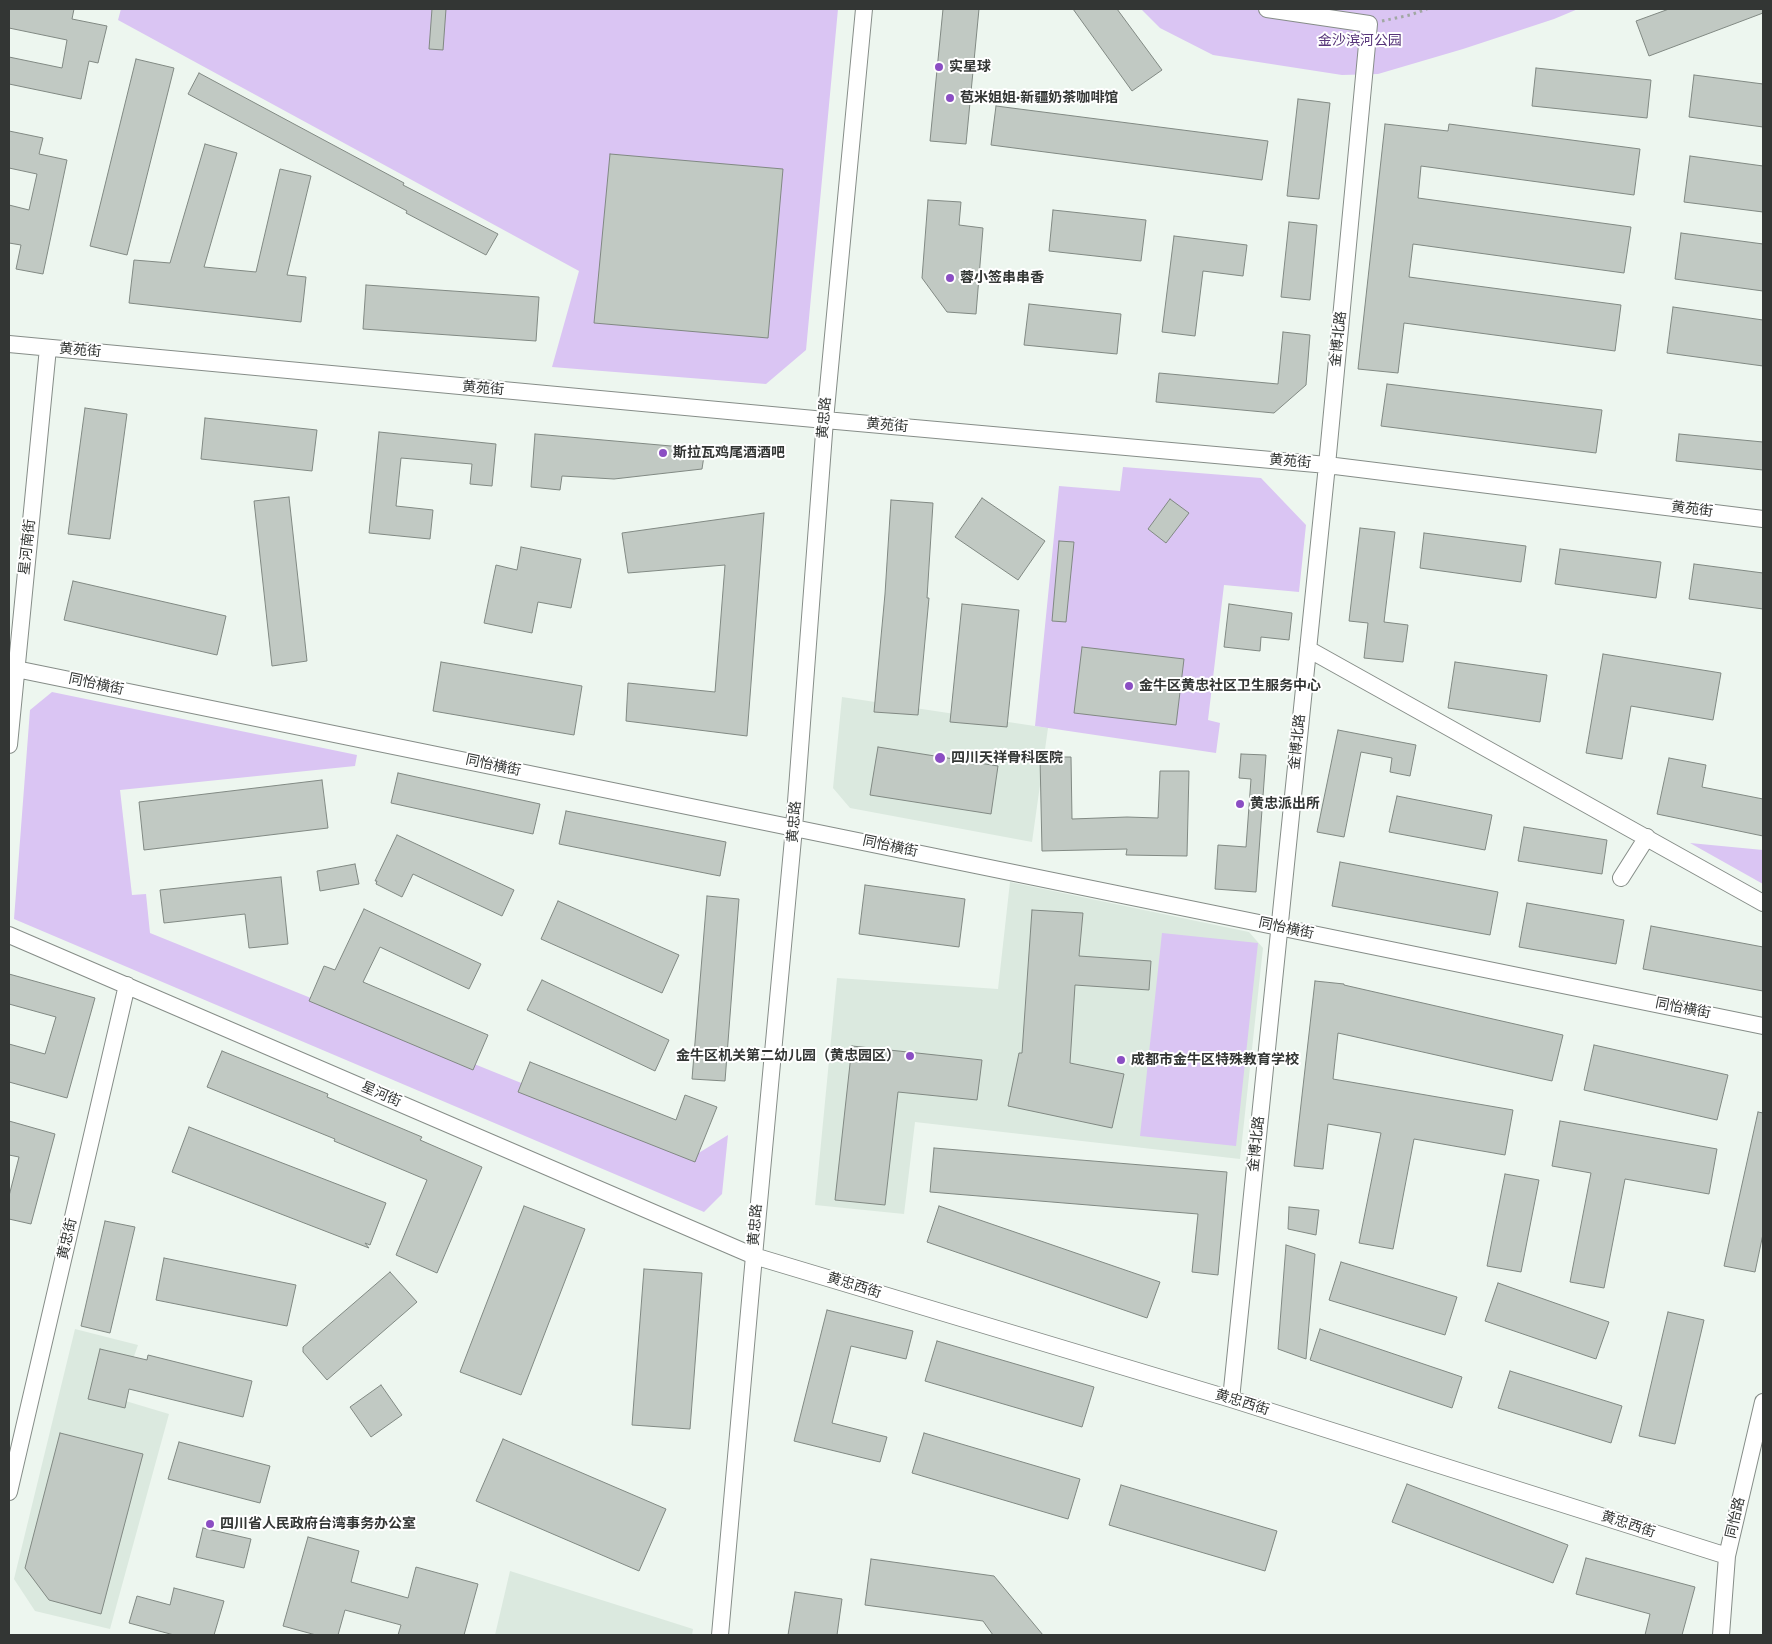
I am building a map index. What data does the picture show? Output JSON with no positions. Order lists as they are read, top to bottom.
{
  "streets": {
    "street": [
      "金博北路",
      "黄苑街",
      "黄忠路",
      "星河南街",
      "同怡横街",
      "星河街",
      "黄忠街",
      "黄忠西街",
      "同怡路"
    ]
  },
  "crossings": [
    ["金博北路", "黄苑街"],
    ["金博北路", "同怡横街"],
    ["金博北路", "黄忠西街"],
    ["黄苑街", "黄忠路"],
    ["黄苑街", "星河南街"],
    ["黄忠路", "同怡横街"],
    ["黄忠路", "星河街"],
    ["黄忠路", "黄忠西街"],
    ["星河南街", "同怡横街"],
    ["星河街", "黄忠街"],
    ["星河街", "黄忠西街"],
    ["黄忠西街", "同怡路"]
  ],
  "parks": ["金沙滨河公园"],
  "places": [
    "实星球",
    "苞米姐姐·新疆奶茶咖啡馆",
    "蓉小签串串香",
    "斯拉瓦鸡尾酒酒吧",
    "金牛区黄忠社区卫生服务中心",
    "四川天祥骨科医院",
    "黄忠派出所",
    "金牛区机关第二幼儿园（黄忠园区）",
    "成都市金牛区特殊教育学校",
    "四川省人民政府台湾事务办公室"
  ]
}
